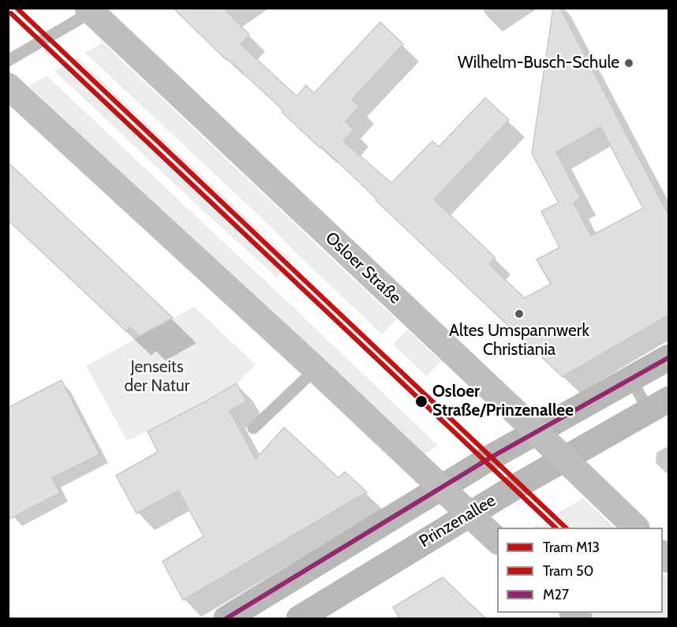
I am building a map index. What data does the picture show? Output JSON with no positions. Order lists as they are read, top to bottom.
{
  "streets": {
    "main road": ["Osloer Straße", "Prinzenallee"]
  },
  "crossings": [
    ["Osloer Straße", "Prinzenallee"]
  ],
  "parks": ["Jenseits der Natur"],
  "places": ["Wilhelm-Busch-Schule", "Altes Umspannwerk Christiania", "Osloer Straße/Prinzenallee"],
  "lines": ["tram line M13", "tram line 50", "transit line M27"],
  "legend": ["Tram M13", "Tram 50", "M27"]
}
